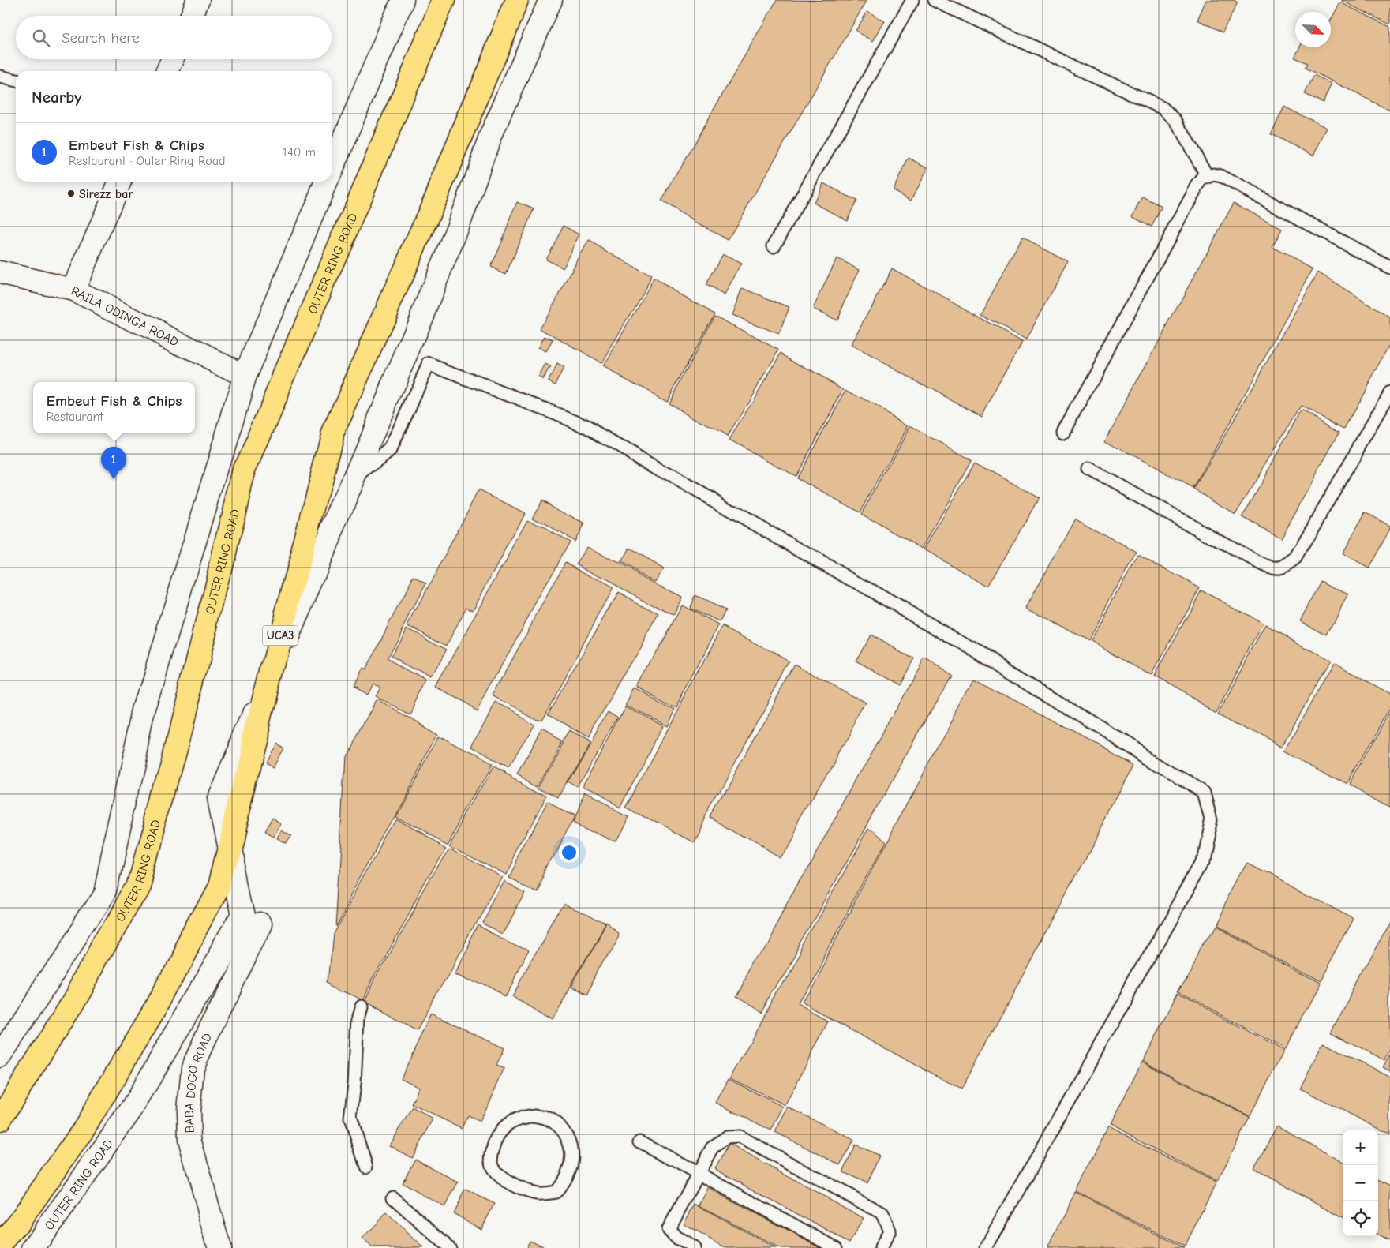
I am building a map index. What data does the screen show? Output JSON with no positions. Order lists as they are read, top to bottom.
{
  "streets": {
    "main road": [
      "OUTER RING ROAD",
      "RAILA ODINGA ROAD",
      "UCA3",
      "BABA DOGO ROAD"
    ]
  },
  "crossings": [
    ["OUTER RING ROAD", "RAILA ODINGA ROAD"]
  ],
  "places": ["Sirezz bar"],
  "north": "bottom right",
  "page": {
    "search": "Search here",
    "heading": "Nearby",
    "list": [
      {
        "mark": "1",
        "name": "Embeut Fish & Chips",
        "note": "Restaurant · Outer Ring Road",
        "value": "140 m"
      }
    ],
    "popup": ["Embeut Fish & Chips", "Restaurant"],
    "pins": "1",
    "map_buttons": ["+", "−"]
  }
}
